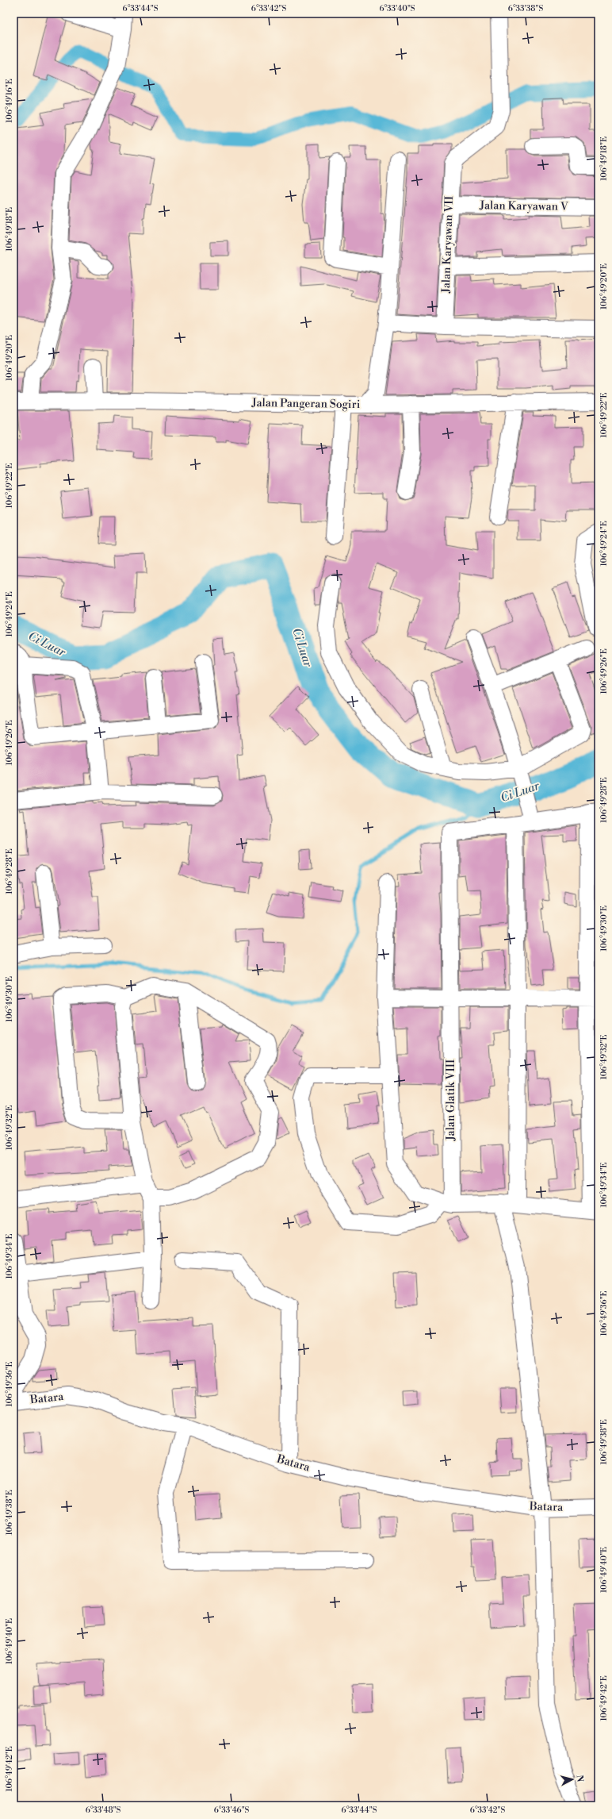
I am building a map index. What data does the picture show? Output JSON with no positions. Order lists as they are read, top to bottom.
{
  "streets": {
    "street": [
      "Jalan Karyawan V",
      "Jalan Karyawan VII",
      "Jalan Pangeran Sogiri",
      "Jalan Glatik VIII",
      "Batara"
    ]
  },
  "crossings": [
    ["Jalan Karyawan V", "Jalan Karyawan VII"]
  ],
  "water": ["Ci Luar"],
  "north": "right",
  "coordinates": [
    "6°33'44\"S",
    "6°33'42\"S",
    "6°33'40\"S",
    "6°33'38\"S",
    "106°49'16\"E",
    "106°49'18\"E",
    "106°49'20\"E",
    "106°49'22\"E",
    "106°49'24\"E",
    "106°49'26\"E",
    "106°49'28\"E",
    "106°49'30\"E",
    "106°49'32\"E",
    "106°49'34\"E",
    "106°49'36\"E",
    "106°49'38\"E",
    "106°49'40\"E",
    "106°49'42\"E",
    "6°33'48\"S",
    "6°33'46\"S"
  ]
}
